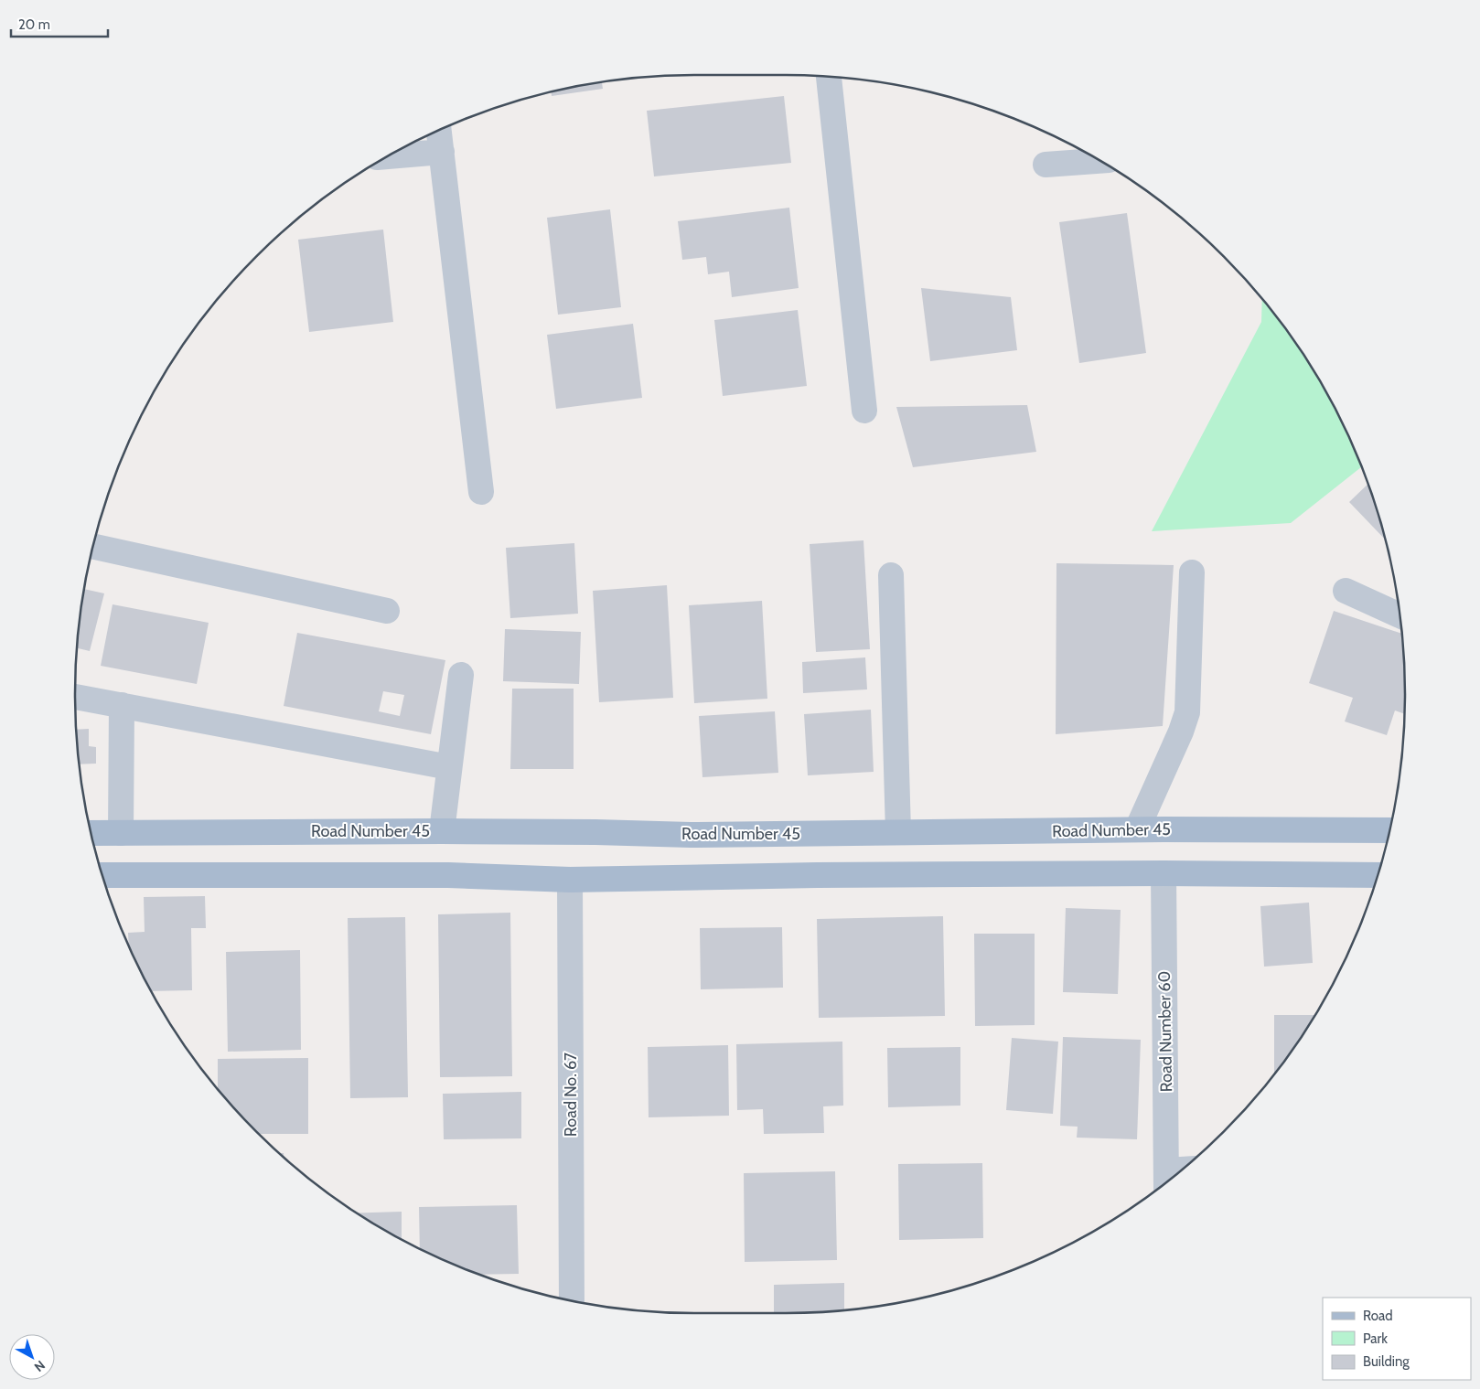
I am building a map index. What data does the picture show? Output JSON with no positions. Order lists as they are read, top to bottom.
{
  "streets": {
    "main road": ["Road Number 45"],
    "street": ["Road Number 60", "Road No. 67"]
  },
  "legend": ["Road", "Park", "Building"],
  "scale_bar": "20 m",
  "north": "bottom right"
}
